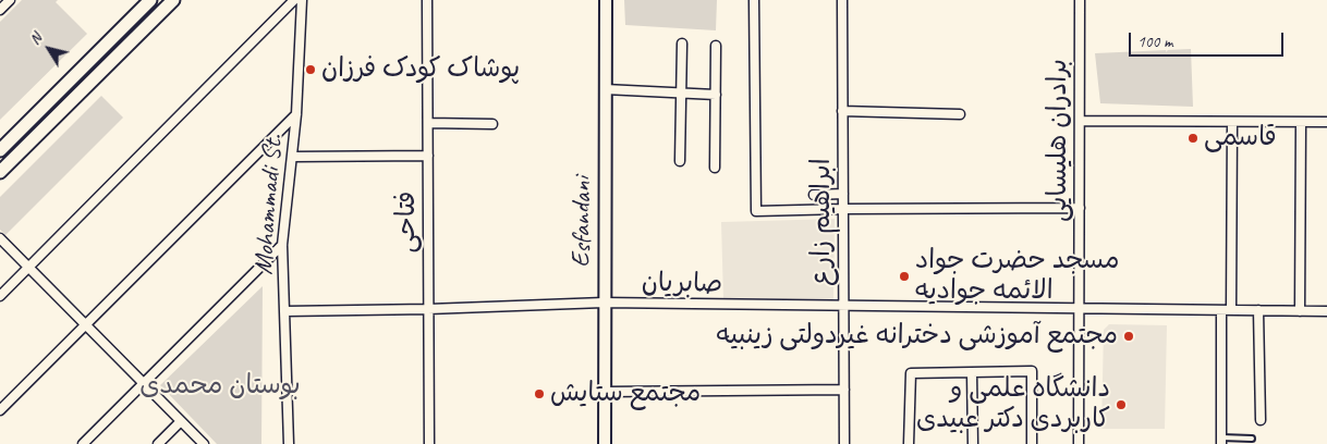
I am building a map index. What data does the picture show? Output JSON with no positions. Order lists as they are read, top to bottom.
{
  "streets": {
    "main road": ["Esfandani"],
    "street": [
      "برادران هلیسایی",
      "Mohammadi St.",
      "فتاحی",
      "ابراهیم زارع",
      "صابریان"
    ]
  },
  "crossings": [
    ["برادران هلیسایی", "صابریان"],
    ["Mohammadi St.", "صابریان"],
    ["فتاحی", "صابریان"],
    ["Esfandani", "صابریان"],
    ["ابراهیم زارع", "صابریان"]
  ],
  "parks": ["بوستان محمدی"],
  "places": [
    "پوشاک کودک فرزان",
    "قاسمی",
    "مسجد حضرت جواد الائمه جوادیه",
    "مجتمع آموزشی دخترانه غیردولتی زینبیه",
    "مجتمع ستایش",
    "دانشگاه علمی و کاربردی دکتر عبیدی"
  ],
  "scale_bar": "100 m",
  "north": "top left"
}
